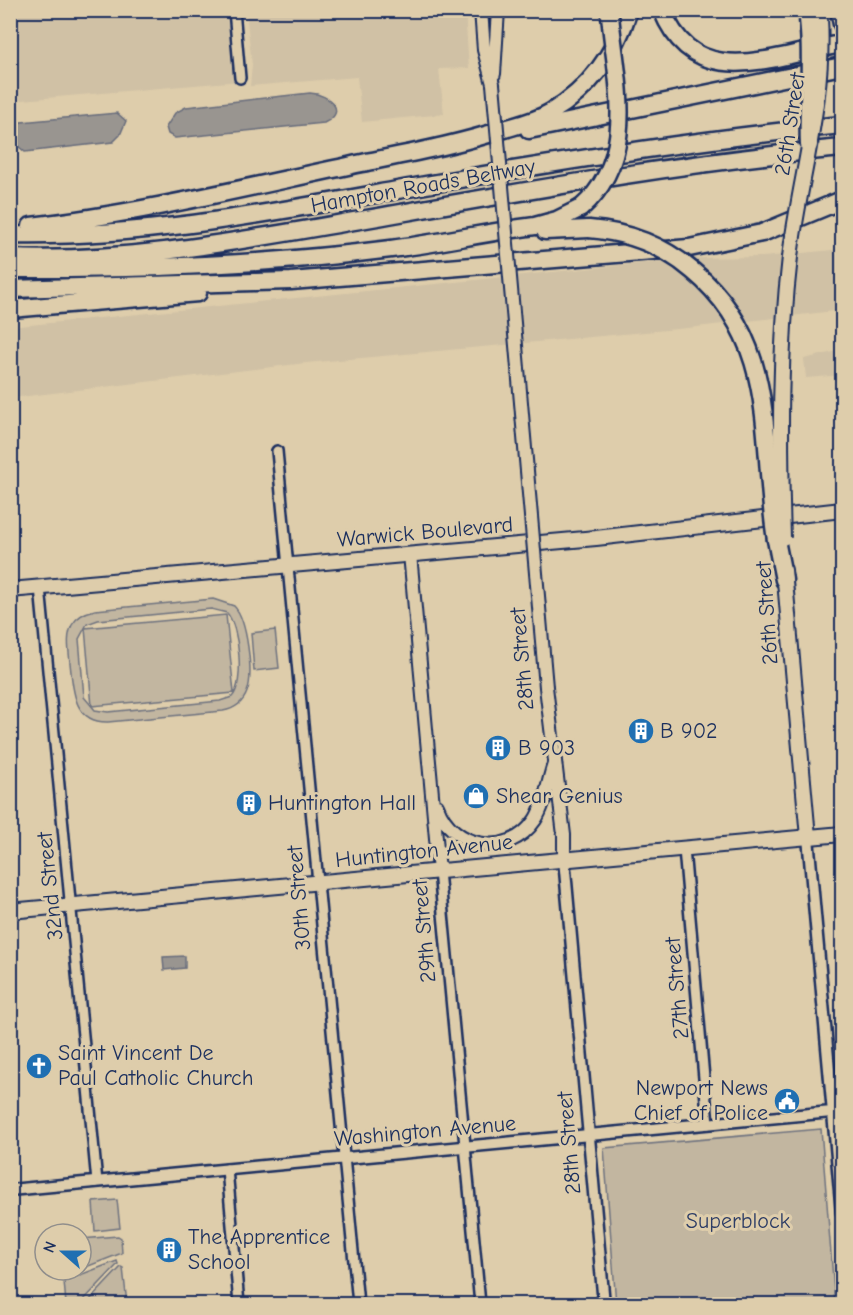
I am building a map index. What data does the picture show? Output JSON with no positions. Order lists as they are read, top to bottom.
{
  "streets": {
    "highway": ["Hampton Roads Beltway"],
    "main road": [
      "26th Street",
      "Warwick Boulevard",
      "28th Street",
      "Huntington Avenue",
      "29th Street"
    ],
    "street": [
      "32nd Street",
      "30th Street",
      "27th Street",
      "Washington Avenue"
    ]
  },
  "crossings": [
    ["26th Street", "Huntington Avenue"],
    ["26th Street", "Washington Avenue"],
    ["Warwick Boulevard", "32nd Street"],
    ["Warwick Boulevard", "30th Street"],
    ["Warwick Boulevard", "29th Street"],
    ["28th Street", "Huntington Avenue"],
    ["28th Street", "Washington Avenue"],
    ["Huntington Avenue", "32nd Street"],
    ["Huntington Avenue", "30th Street"],
    ["Huntington Avenue", "29th Street"],
    ["Huntington Avenue", "27th Street"],
    ["32nd Street", "Washington Avenue"],
    ["30th Street", "Washington Avenue"],
    ["29th Street", "Washington Avenue"],
    ["27th Street", "Washington Avenue"]
  ],
  "parks": ["Superblock"],
  "places": {
    "building": [
      "B 902",
      "B 903",
      "Huntington Hall",
      "The Apprentice School"
    ],
    "shop": ["Shear Genius"],
    "church": ["Saint Vincent De Paul Catholic Church"],
    "public building": ["Newport News Chief of Police"]
  },
  "north": "left"
}
